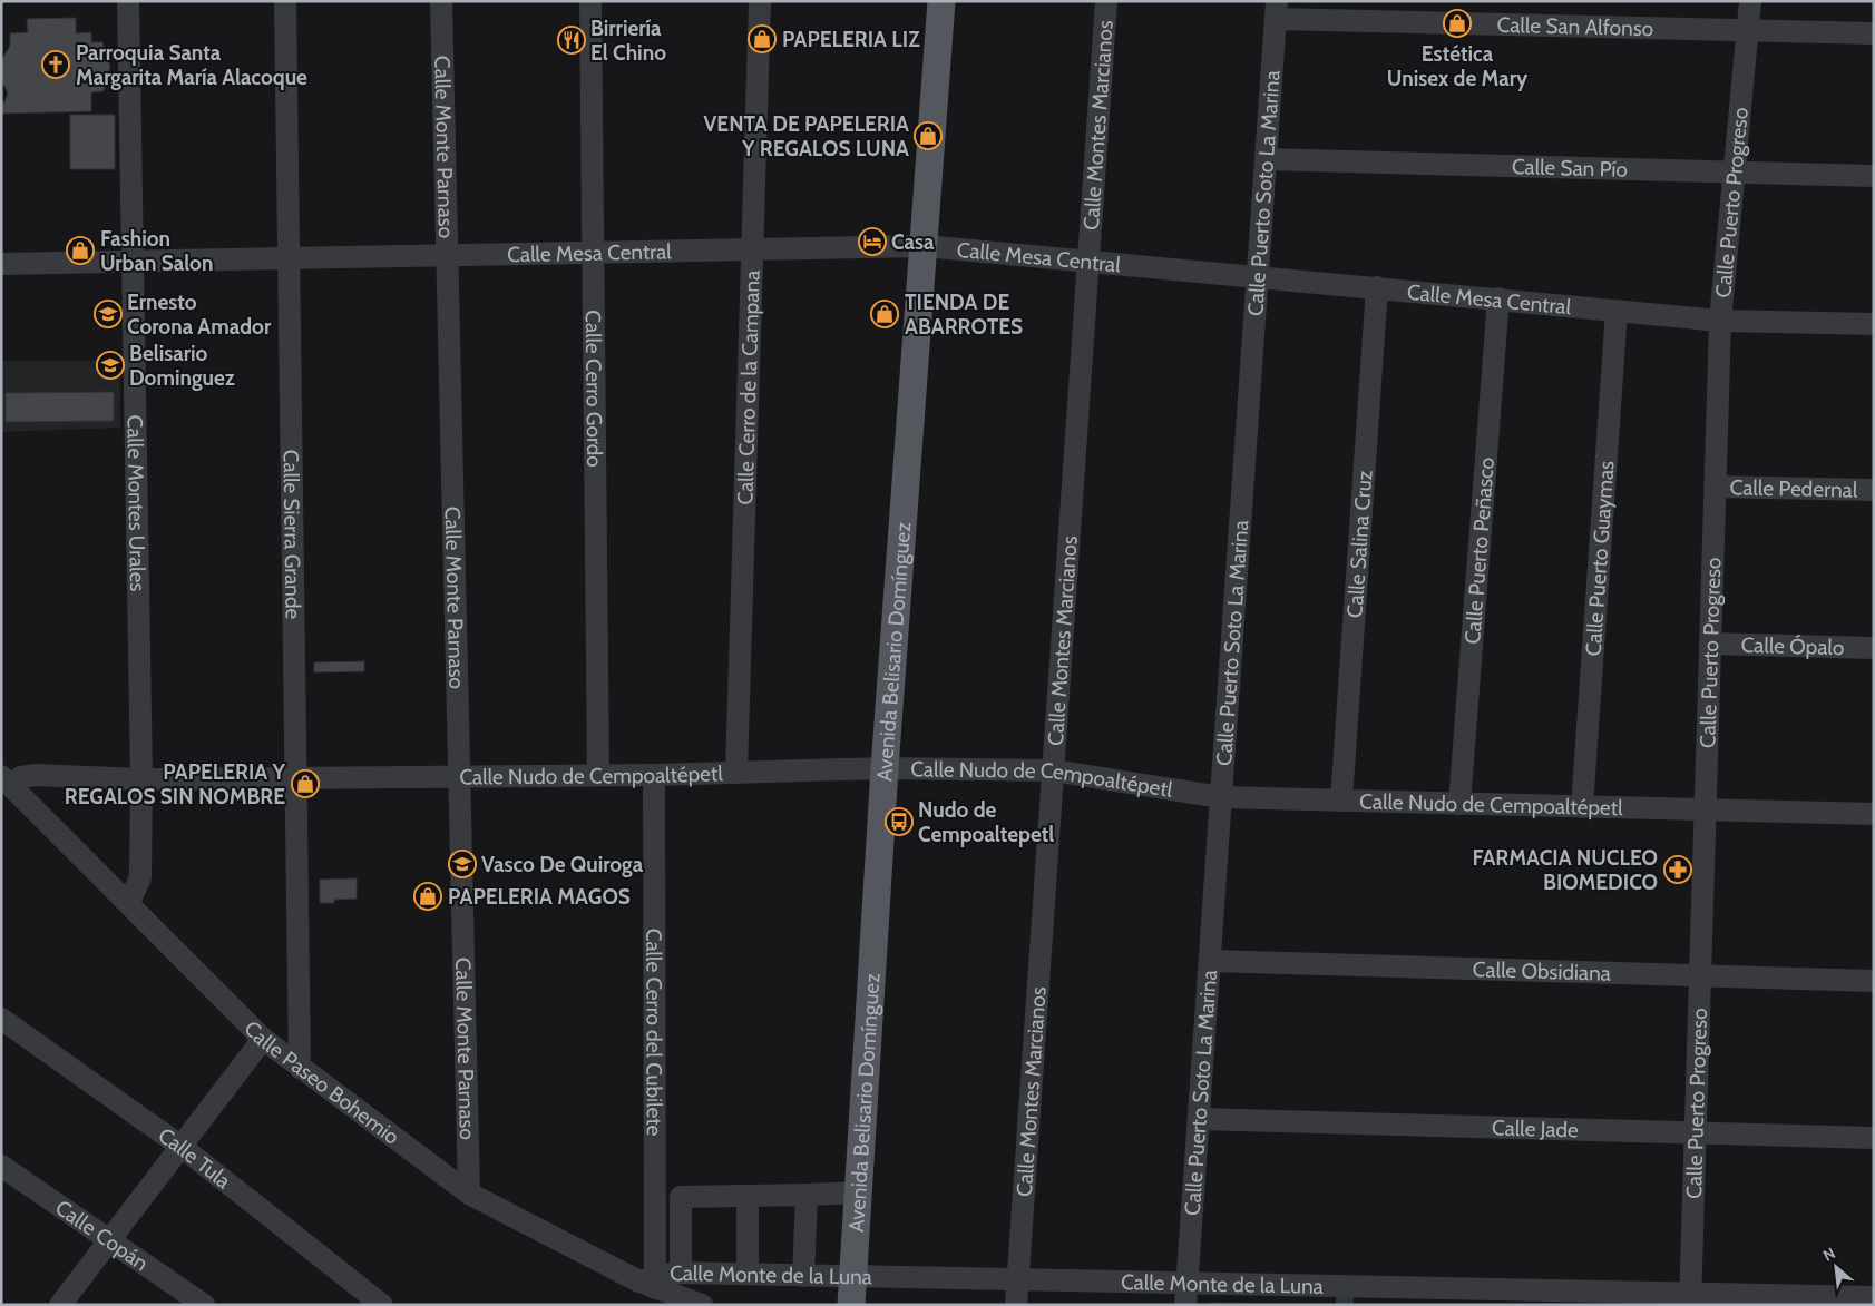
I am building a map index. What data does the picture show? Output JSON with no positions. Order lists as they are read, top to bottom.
{
  "streets": {
    "main road": ["Avenida Belisario Domínguez"],
    "street": [
      "Calle San Alfonso",
      "Calle Montes Marcianos",
      "Calle Monte Parnaso",
      "Calle San Pío",
      "Calle Puerto Soto La Marina",
      "Calle Puerto Progreso",
      "Calle Mesa Central",
      "Calle Cerro Gordo",
      "Calle Cerro de la Campana",
      "Calle Pedernal",
      "Calle Montes Urales",
      "Calle Sierra Grande",
      "Calle Salina Cruz",
      "Calle Puerto Peñasco",
      "Calle Puerto Guaymas",
      "Calle Ópalo",
      "Calle Nudo de Cempoaltépetl",
      "Calle Obsidiana",
      "Calle Cerro del Cubilete",
      "Calle Paseo Bohemio",
      "Calle Jade",
      "Calle Tula",
      "Calle Copán",
      "Calle Monte de la Luna"
    ]
  },
  "crossings": [
    ["Calle San Alfonso", "Calle Puerto Soto La Marina"],
    ["Calle San Alfonso", "Calle Puerto Progreso"],
    ["Calle Montes Marcianos", "Calle Mesa Central"],
    ["Calle Montes Marcianos", "Calle Nudo de Cempoaltépetl"],
    ["Calle Montes Marcianos", "Calle Monte de la Luna"],
    ["Calle Monte Parnaso", "Calle Mesa Central"],
    ["Calle Monte Parnaso", "Calle Nudo de Cempoaltépetl"],
    ["Calle Monte Parnaso", "Calle Paseo Bohemio"],
    ["Calle San Pío", "Calle Puerto Soto La Marina"],
    ["Calle San Pío", "Calle Puerto Progreso"],
    ["Calle Puerto Soto La Marina", "Calle Mesa Central"],
    ["Calle Puerto Soto La Marina", "Calle Nudo de Cempoaltépetl"],
    ["Calle Puerto Soto La Marina", "Calle Obsidiana"],
    ["Calle Puerto Soto La Marina", "Calle Jade"],
    ["Calle Puerto Soto La Marina", "Calle Monte de la Luna"],
    ["Calle Puerto Progreso", "Calle Mesa Central"],
    ["Calle Puerto Progreso", "Calle Pedernal"],
    ["Calle Puerto Progreso", "Calle Ópalo"],
    ["Calle Puerto Progreso", "Calle Nudo de Cempoaltépetl"],
    ["Calle Puerto Progreso", "Calle Obsidiana"],
    ["Calle Puerto Progreso", "Calle Jade"],
    ["Calle Puerto Progreso", "Calle Monte de la Luna"],
    ["Calle Mesa Central", "Calle Cerro Gordo"],
    ["Calle Mesa Central", "Calle Cerro de la Campana"],
    ["Calle Mesa Central", "Calle Montes Urales"],
    ["Calle Mesa Central", "Calle Sierra Grande"],
    ["Calle Mesa Central", "Calle Salina Cruz"],
    ["Calle Mesa Central", "Calle Puerto Peñasco"],
    ["Calle Mesa Central", "Calle Puerto Guaymas"],
    ["Calle Mesa Central", "Avenida Belisario Domínguez"],
    ["Calle Cerro Gordo", "Calle Nudo de Cempoaltépetl"],
    ["Calle Cerro de la Campana", "Calle Nudo de Cempoaltépetl"],
    ["Calle Montes Urales", "Calle Nudo de Cempoaltépetl"],
    ["Calle Montes Urales", "Calle Paseo Bohemio"],
    ["Calle Sierra Grande", "Calle Nudo de Cempoaltépetl"],
    ["Calle Sierra Grande", "Calle Paseo Bohemio"],
    ["Calle Salina Cruz", "Calle Nudo de Cempoaltépetl"],
    ["Calle Puerto Peñasco", "Calle Nudo de Cempoaltépetl"],
    ["Calle Puerto Guaymas", "Calle Nudo de Cempoaltépetl"],
    ["Avenida Belisario Domínguez", "Calle Nudo de Cempoaltépetl"],
    ["Avenida Belisario Domínguez", "Calle Monte de la Luna"],
    ["Calle Nudo de Cempoaltépetl", "Calle Cerro del Cubilete"],
    ["Calle Nudo de Cempoaltépetl", "Calle Paseo Bohemio"],
    ["Calle Cerro del Cubilete", "Calle Paseo Bohemio"],
    ["Calle Cerro del Cubilete", "Calle Monte de la Luna"],
    ["Calle Paseo Bohemio", "Calle Monte de la Luna"]
  ],
  "places": {
    "shop": [
      "Estética Unisex de Mary",
      "PAPELERIA LIZ",
      "VENTA DE PAPELERIA Y REGALOS LUNA",
      "Fashion Urban Salon",
      "TIENDA DE ABARROTES",
      "PAPELERIA Y REGALOS SIN NOMBRE",
      "PAPELERIA MAGOS"
    ],
    "restaurant": ["Birriería El Chino"],
    "church": ["Parroquia Santa Margarita María Alacoque"],
    "hotel": ["Casa"],
    "school or university": ["Ernesto Corona Amador", "Belisario Dominguez", "Vasco De Quiroga"],
    "bus stop": ["Nudo de Cempoaltepetl"],
    "pharmacy": ["FARMACIA NUCLEO BIOMEDICO"]
  },
  "north": "top left"
}
